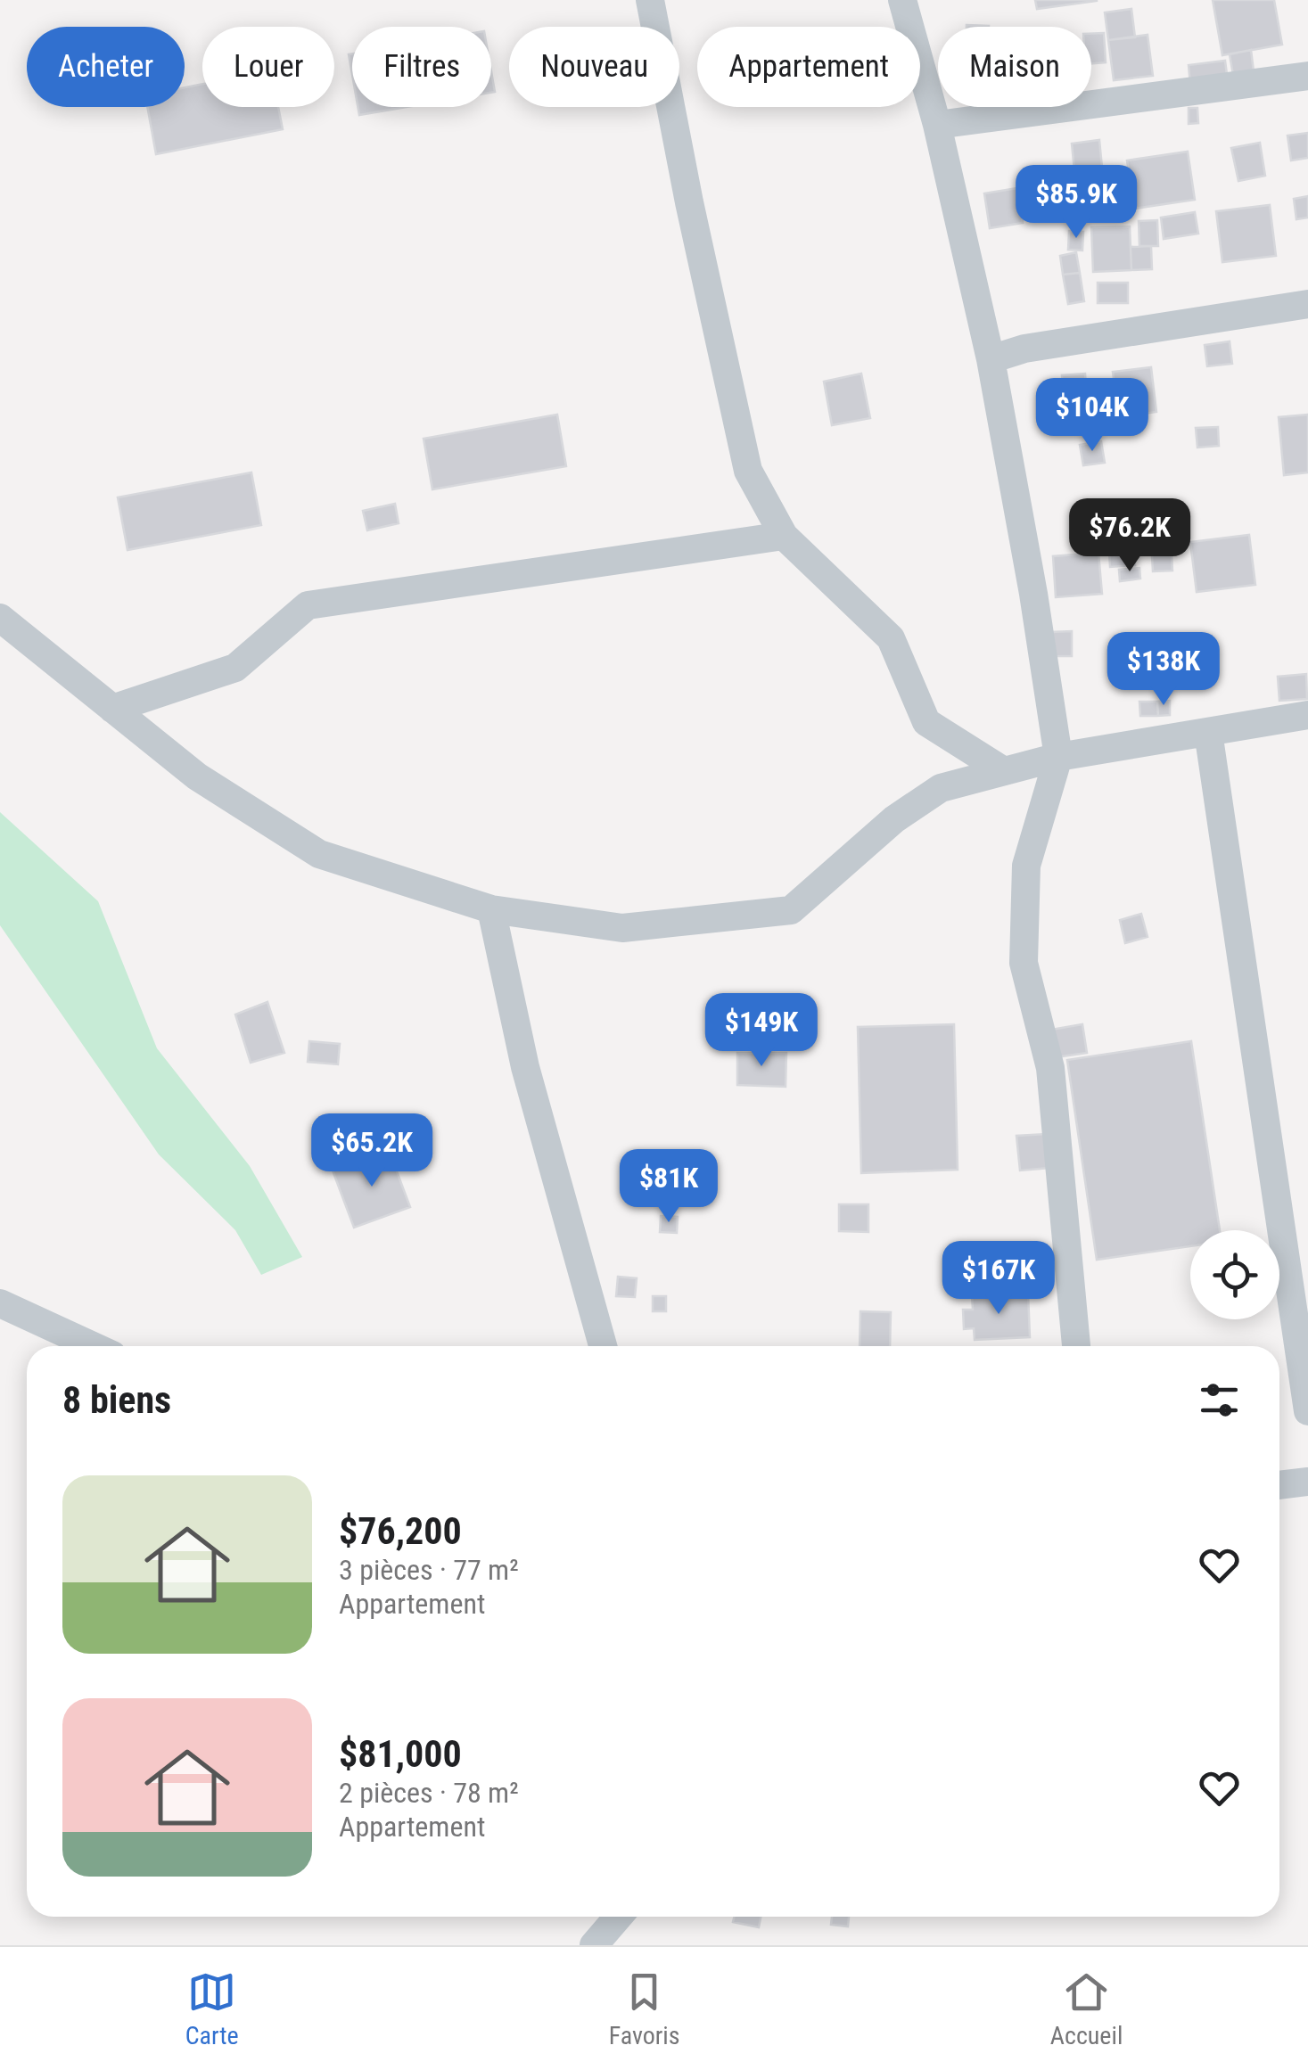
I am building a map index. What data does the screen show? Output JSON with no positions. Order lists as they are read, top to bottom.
{
  "page": {
    "chip": [
      "Acheter",
      "Louer",
      "Filtres",
      "Nouveau",
      "Appartement",
      "Maison"
    ],
    "price": [
      "$85.9K",
      "$104K",
      "$76.2K",
      "$138K",
      "$149K",
      "$65.2K",
      "$81K",
      "$167K"
    ],
    "heading": "8 biens",
    "list": [
      {
        "name": "$76,200",
        "note": "3 pièces · 77 m² · Appartement"
      },
      {
        "name": "$81,000",
        "note": "2 pièces · 78 m² · Appartement"
      }
    ],
    "tabs": ["Carte", "Favoris", "Accueil"]
  }
}
